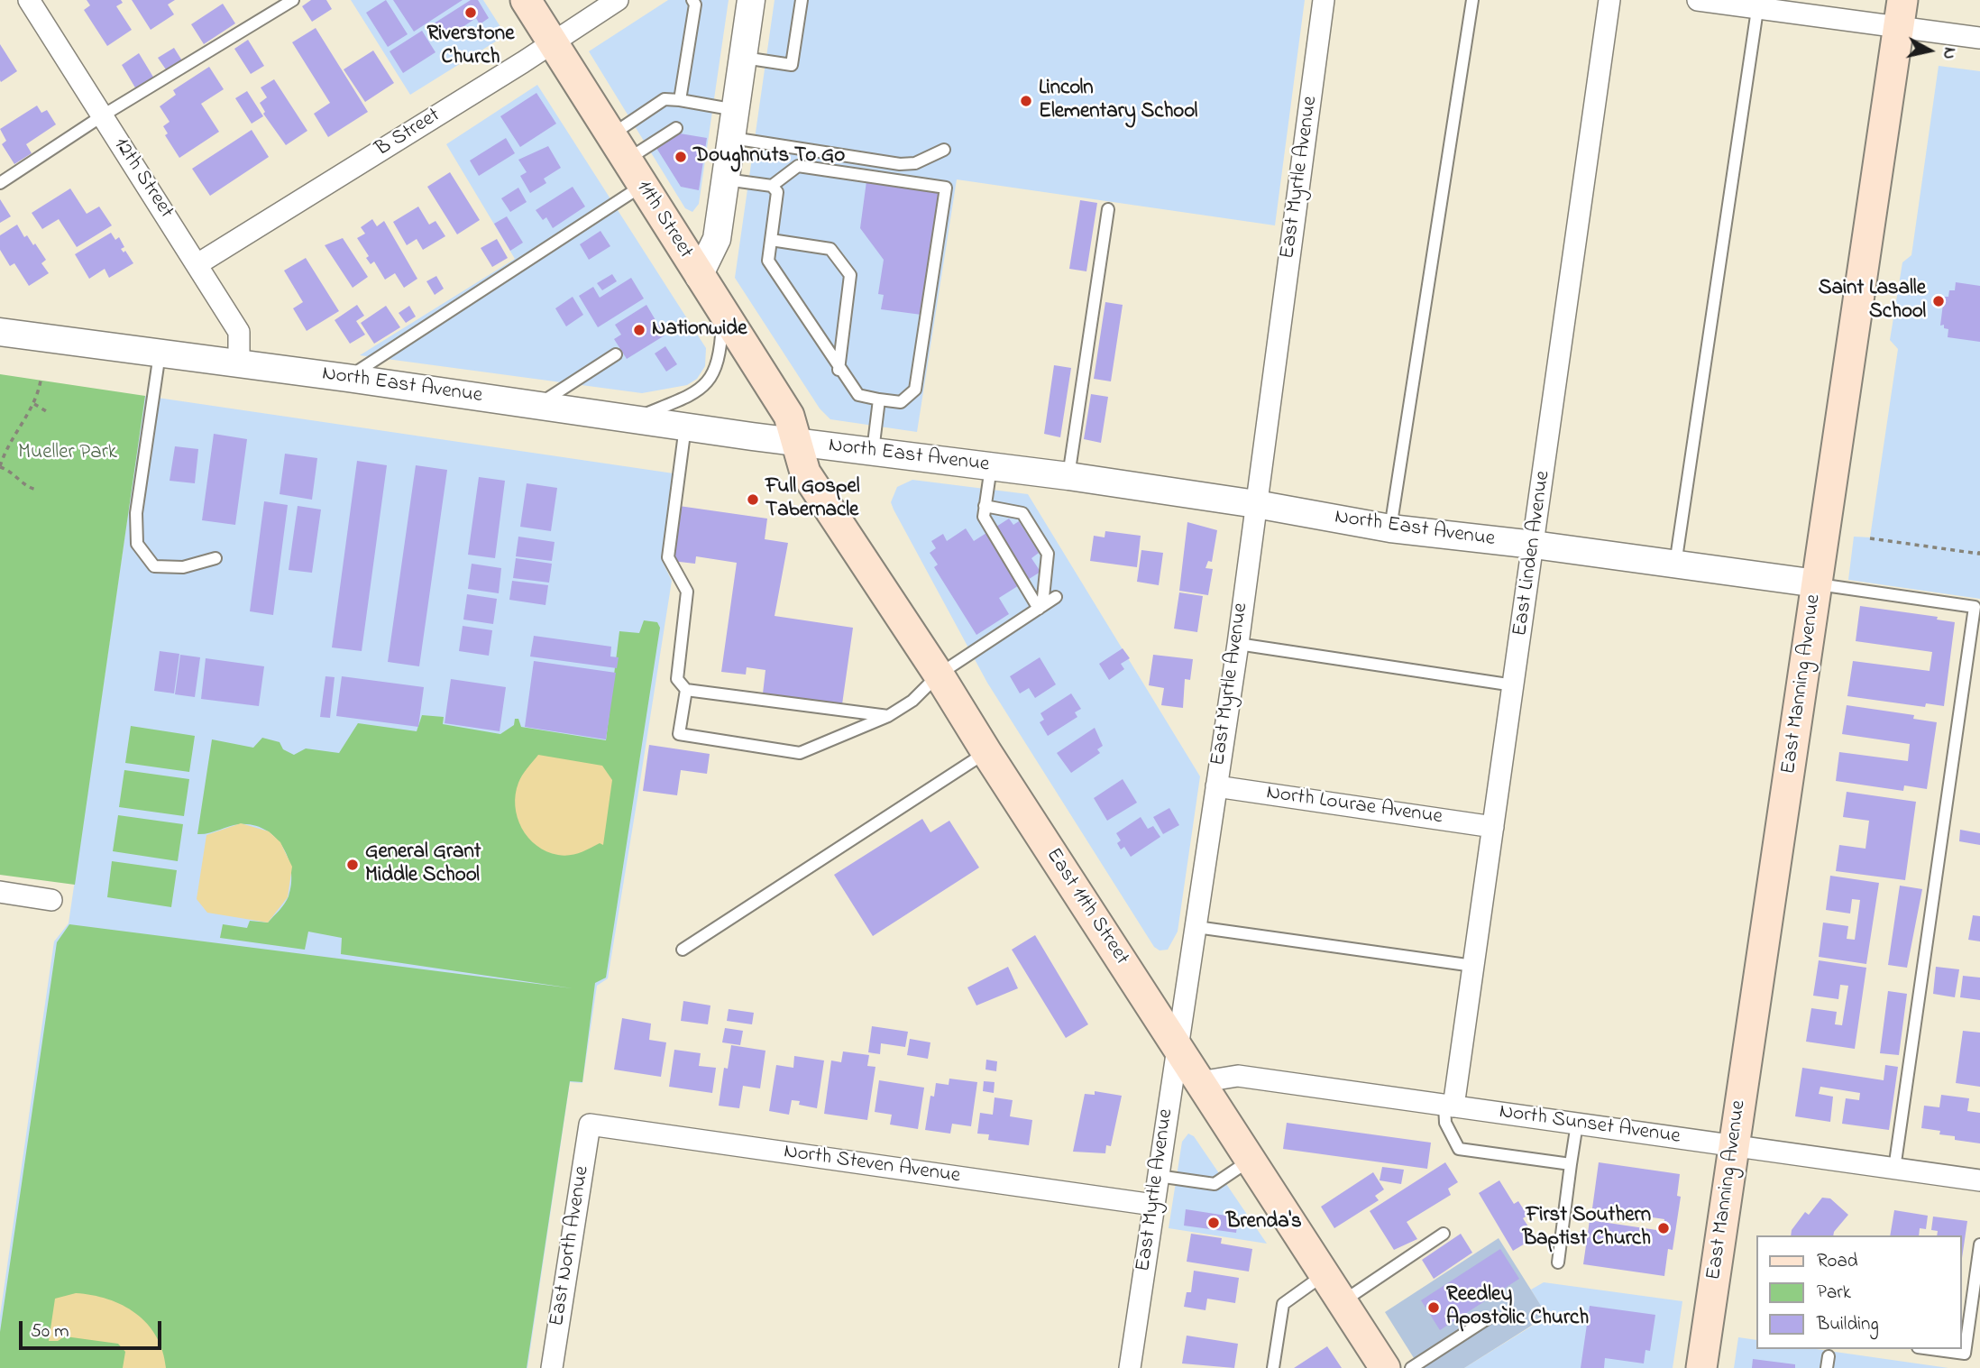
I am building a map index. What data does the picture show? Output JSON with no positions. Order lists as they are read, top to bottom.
{
  "streets": {
    "main road": ["11th Street", "East Manning Avenue", "East 11th Street"],
    "street": [
      "B Street",
      "East Myrtle Avenue",
      "12th Street",
      "North East Avenue",
      "East Linden Avenue",
      "North Lourae Avenue",
      "North Sunset Avenue",
      "North Steven Avenue",
      "East North Avenue"
    ]
  },
  "crossings": [
    ["B Street", "12th Street"],
    ["B Street", "11th Street"],
    ["East Myrtle Avenue", "North East Avenue"],
    ["East Myrtle Avenue", "North Lourae Avenue"],
    ["East Myrtle Avenue", "East 11th Street"],
    ["East Myrtle Avenue", "North Steven Avenue"],
    ["12th Street", "North East Avenue"],
    ["11th Street", "North East Avenue"],
    ["11th Street", "East 11th Street"],
    ["North East Avenue", "East Linden Avenue"],
    ["North East Avenue", "East Manning Avenue"],
    ["North East Avenue", "East 11th Street"],
    ["East Linden Avenue", "North Lourae Avenue"],
    ["East Linden Avenue", "North Sunset Avenue"],
    ["East Manning Avenue", "North Sunset Avenue"],
    ["East 11th Street", "North Sunset Avenue"],
    ["North Steven Avenue", "East North Avenue"]
  ],
  "parks": ["Mueller Park"],
  "places": [
    "Riverstone Church",
    "Lincoln Elementary School",
    "Doughnuts To Go",
    "Saint Lasalle School",
    "Nationwide",
    "Full Gospel Tabernacle",
    "General Grant Middle School",
    "Brenda's",
    "First Southern Baptist Church",
    "Reedley Apostolic Church"
  ],
  "legend": ["Road", "Park", "Building"],
  "scale_bar": "50 m",
  "north": "right"
}
